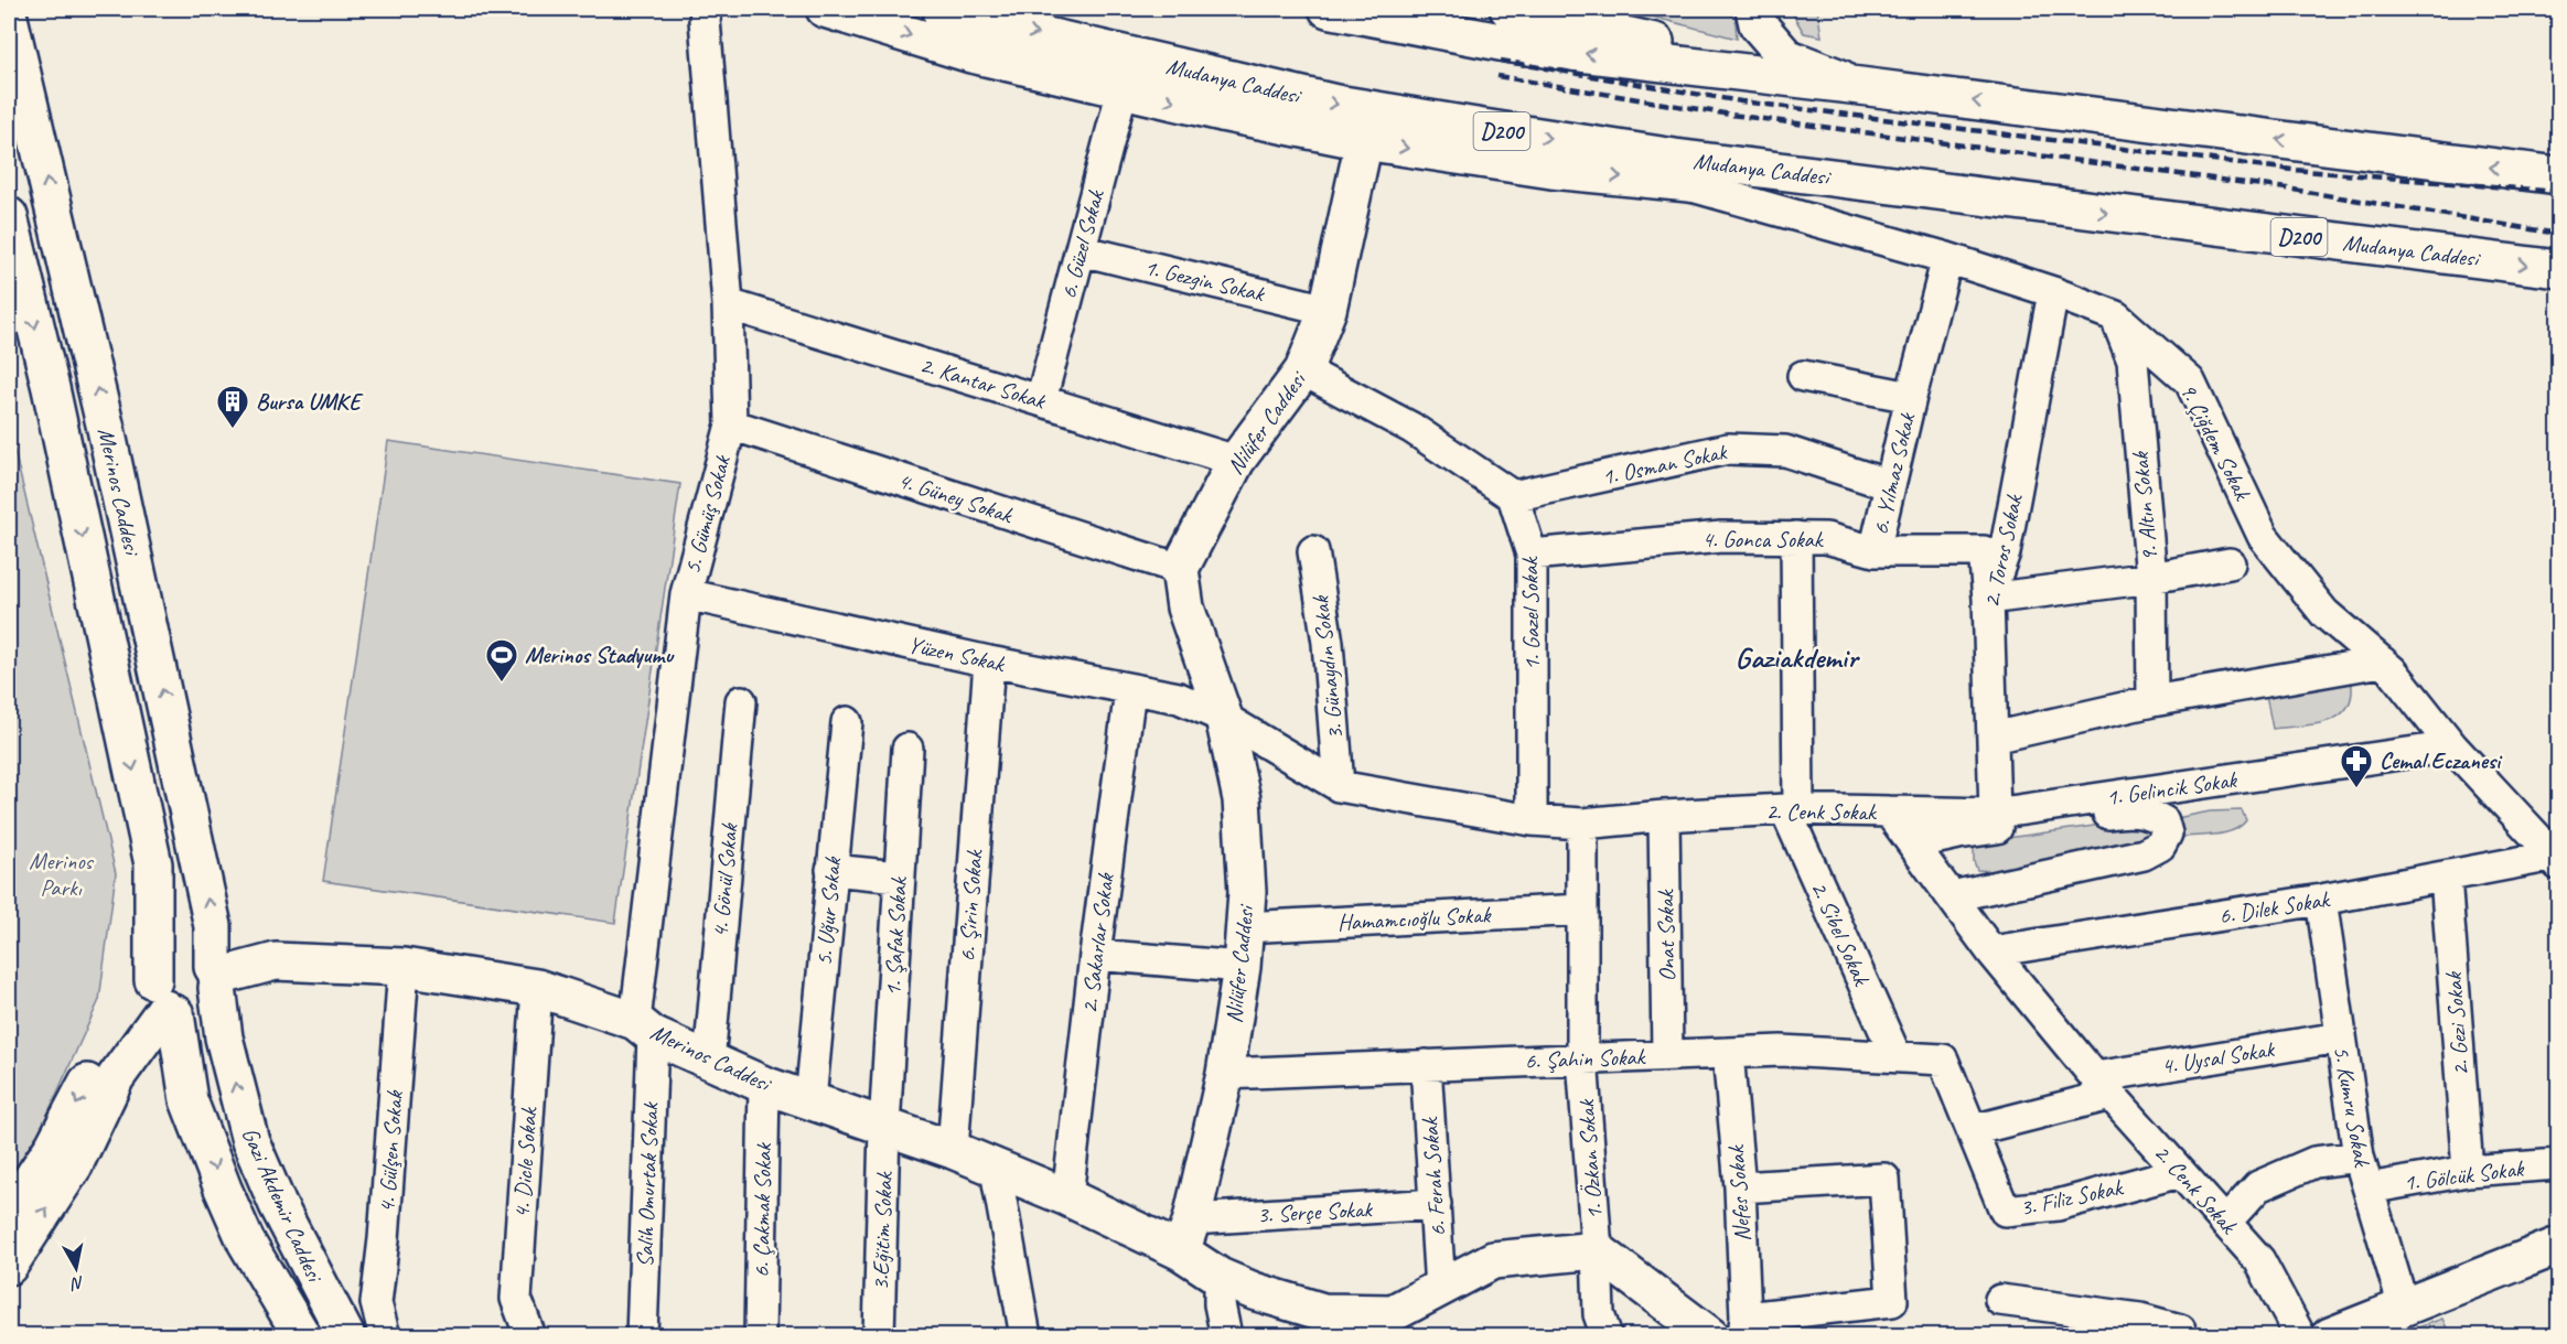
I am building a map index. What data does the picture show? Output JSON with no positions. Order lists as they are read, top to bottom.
{
  "streets": {
    "main road": [
      "Mudanya Caddesi",
      "D200",
      "Nilüfer Caddesi",
      "Merinos Caddesi",
      "Gazi Akdemir Caddesi"
    ],
    "street": [
      "6. Güzel Sokak",
      "1. Gezgin Sokak",
      "2. Kantar Sokak",
      "9. Çiğdem Sokak",
      "1. Osman Sokak",
      "6. Yılmaz Sokak",
      "4. Güney Sokak",
      "9. Altın Sokak",
      "5. Gümüş Sokak",
      "4. Gonca Sokak",
      "2. Toros Sokak",
      "1. Gazel Sokak",
      "Yüzen Sokak",
      "3. Günaydın Sokak",
      "1. Gelincik Sokak",
      "2. Cenk Sokak",
      "4. Gönül Sokak",
      "6. Şirin Sokak",
      "6. Dilek Sokak",
      "5. Uğur Sokak",
      "Hamamcıoğlu Sokak",
      "2. Sibel Sokak",
      "Onat Sokak",
      "1. Şafak Sokak",
      "2. Sakarlar Sokak",
      "2. Gezi Sokak",
      "4. Uysal Sokak",
      "6. Şahin Sokak",
      "5. Kumru Sokak",
      "4. Gülşen Sokak",
      "1. Özkan Sokak",
      "4. Dicle Sokak",
      "1. Gölcük Sokak",
      "6. Ferah Sokak",
      "Salih Omurtak Sokak",
      "Nefes Sokak",
      "3. Filiz Sokak",
      "6. Çakmak Sokak",
      "3. Serçe Sokak",
      "3.Eğitim Sokak"
    ]
  },
  "crossings": [
    ["6. Güzel Sokak", "1. Gezgin Sokak"],
    ["6. Güzel Sokak", "2. Kantar Sokak"],
    ["1. Gezgin Sokak", "Nilüfer Caddesi"],
    ["2. Kantar Sokak", "Nilüfer Caddesi"],
    ["2. Kantar Sokak", "5. Gümüş Sokak"],
    ["Nilüfer Caddesi", "Merinos Caddesi"],
    ["Nilüfer Caddesi", "4. Güney Sokak"],
    ["Nilüfer Caddesi", "Yüzen Sokak"],
    ["Nilüfer Caddesi", "2. Cenk Sokak"],
    ["Nilüfer Caddesi", "Hamamcıoğlu Sokak"],
    ["Nilüfer Caddesi", "6. Şahin Sokak"],
    ["Nilüfer Caddesi", "3. Serçe Sokak"],
    ["9. Çiğdem Sokak", "6. Yılmaz Sokak"],
    ["9. Çiğdem Sokak", "9. Altın Sokak"],
    ["9. Çiğdem Sokak", "2. Toros Sokak"],
    ["9. Çiğdem Sokak", "1. Gelincik Sokak"],
    ["9. Çiğdem Sokak", "6. Dilek Sokak"],
    ["1. Osman Sokak", "6. Yılmaz Sokak"],
    ["1. Osman Sokak", "1. Gazel Sokak"],
    ["6. Yılmaz Sokak", "4. Gonca Sokak"],
    ["Merinos Caddesi", "5. Gümüş Sokak"],
    ["Merinos Caddesi", "4. Gönül Sokak"],
    ["Merinos Caddesi", "6. Şirin Sokak"],
    ["Merinos Caddesi", "5. Uğur Sokak"],
    ["Merinos Caddesi", "1. Şafak Sokak"],
    ["Merinos Caddesi", "2. Sakarlar Sokak"],
    ["Merinos Caddesi", "4. Gülşen Sokak"],
    ["Merinos Caddesi", "4. Dicle Sokak"],
    ["Merinos Caddesi", "Salih Omurtak Sokak"],
    ["Merinos Caddesi", "Gazi Akdemir Caddesi"],
    ["Merinos Caddesi", "6. Çakmak Sokak"],
    ["Merinos Caddesi", "3. Serçe Sokak"],
    ["Merinos Caddesi", "3.Eğitim Sokak"],
    ["4. Güney Sokak", "5. Gümüş Sokak"],
    ["5. Gümüş Sokak", "Yüzen Sokak"],
    ["5. Gümüş Sokak", "Salih Omurtak Sokak"],
    ["4. Gonca Sokak", "2. Toros Sokak"],
    ["4. Gonca Sokak", "1. Gazel Sokak"],
    ["2. Toros Sokak", "1. Gelincik Sokak"],
    ["1. Gazel Sokak", "2. Cenk Sokak"],
    ["Yüzen Sokak", "2. Cenk Sokak"],
    ["Yüzen Sokak", "6. Şirin Sokak"],
    ["Yüzen Sokak", "2. Sakarlar Sokak"],
    ["3. Günaydın Sokak", "2. Cenk Sokak"],
    ["1. Gelincik Sokak", "2. Cenk Sokak"],
    ["2. Cenk Sokak", "6. Dilek Sokak"],
    ["2. Cenk Sokak", "2. Sibel Sokak"],
    ["2. Cenk Sokak", "Onat Sokak"],
    ["2. Cenk Sokak", "4. Uysal Sokak"],
    ["2. Cenk Sokak", "1. Özkan Sokak"],
    ["2. Cenk Sokak", "3. Filiz Sokak"],
    ["6. Dilek Sokak", "2. Gezi Sokak"],
    ["6. Dilek Sokak", "5. Kumru Sokak"],
    ["Hamamcıoğlu Sokak", "1. Özkan Sokak"],
    ["2. Sibel Sokak", "6. Şahin Sokak"],
    ["Onat Sokak", "6. Şahin Sokak"],
    ["1. Şafak Sokak", "3.Eğitim Sokak"],
    ["2. Gezi Sokak", "1. Gölcük Sokak"],
    ["4. Uysal Sokak", "5. Kumru Sokak"],
    ["4. Uysal Sokak", "3. Filiz Sokak"],
    ["6. Şahin Sokak", "1. Özkan Sokak"],
    ["6. Şahin Sokak", "6. Ferah Sokak"],
    ["6. Şahin Sokak", "Nefes Sokak"],
    ["6. Şahin Sokak", "3. Filiz Sokak"],
    ["5. Kumru Sokak", "1. Gölcük Sokak"],
    ["6. Ferah Sokak", "3. Serçe Sokak"]
  ],
  "districts": ["Gaziakdemir"],
  "parks": ["Merinos Parkı"],
  "places": {
    "building": ["Bursa UMKE"],
    "sports": ["Merinos Stadyumu"],
    "pharmacy": ["Cemal Eczanesi"]
  },
  "north": "bottom"
}
